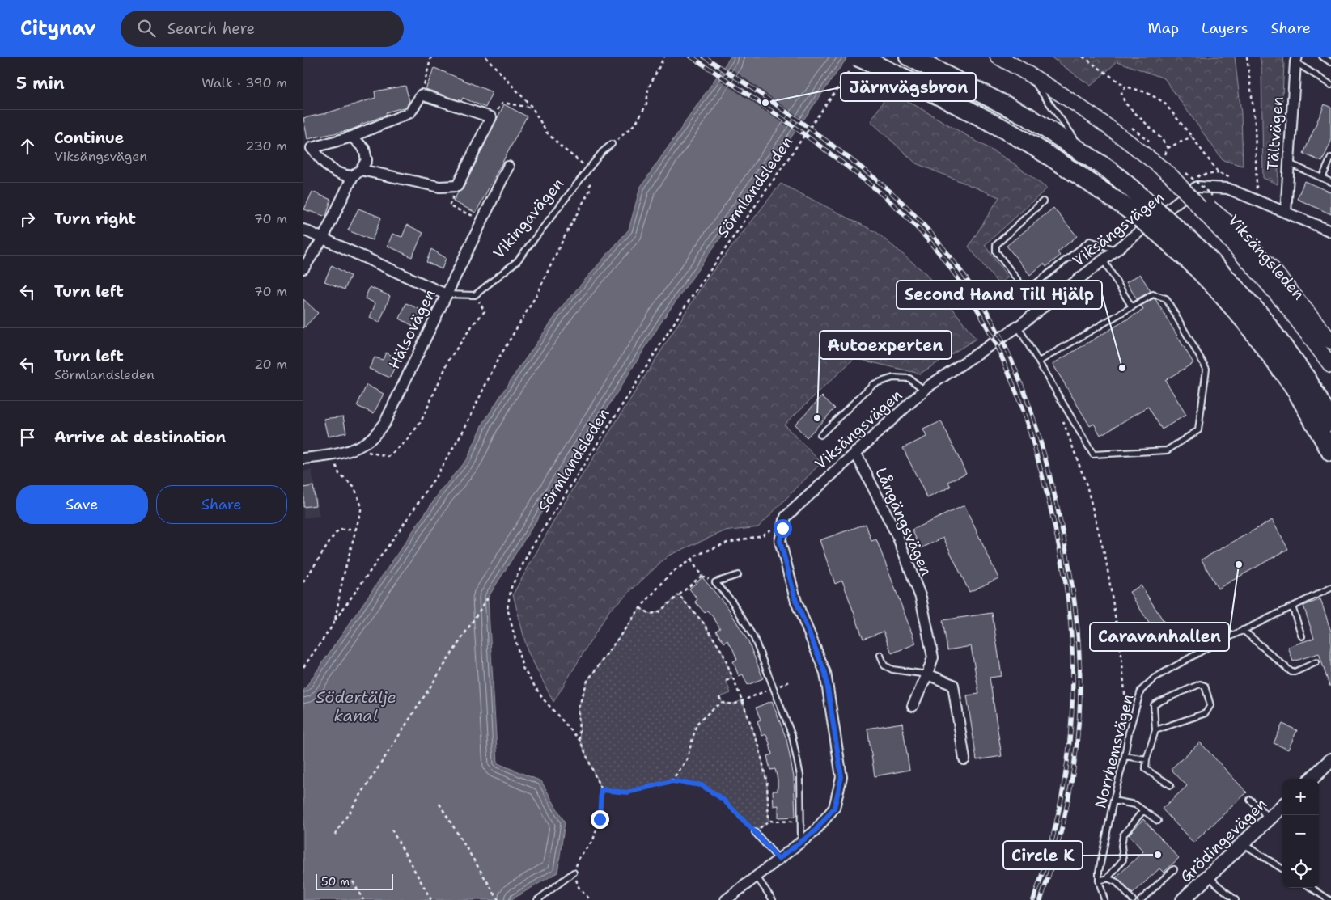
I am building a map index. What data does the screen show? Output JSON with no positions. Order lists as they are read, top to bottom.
{
  "streets": {
    "main road": ["Viksängsleden"],
    "street": [
      "Tältvägen",
      "Viksängsvägen",
      "Hälsovägen",
      "Långängsvägen",
      "Grödingevägen"
    ],
    "lane": ["Vikingavägen", "Norrhemsvägen"],
    "path": ["Sörmlandsleden"]
  },
  "crossings": [
    ["Tältvägen", "Viksängsvägen"],
    ["Viksängsvägen", "Långängsvägen"]
  ],
  "water": ["Södertälje kanal"],
  "places": [
    "Järnvägsbron",
    "Second Hand Till Hjälp",
    "Autoexperten",
    "Caravanhallen",
    "Circle K"
  ],
  "scale_bar": "50 m",
  "page": {
    "header": "Citynav",
    "search": "Search here",
    "nav": ["Map", "Layers", "Share"],
    "heading": ["5 min", "Walk · 390 m"],
    "list": [
      ["Continue", "Viksängsvägen", "230 m"],
      ["Turn right", "70 m"],
      ["Turn left", "70 m"],
      ["Turn left", "Sörmlandsleden", "20 m"],
      "Arrive at destination"
    ],
    "buttons": ["Save", "Share"],
    "map_buttons": ["+", "−"],
    "scale": "50 m"
  }
}
